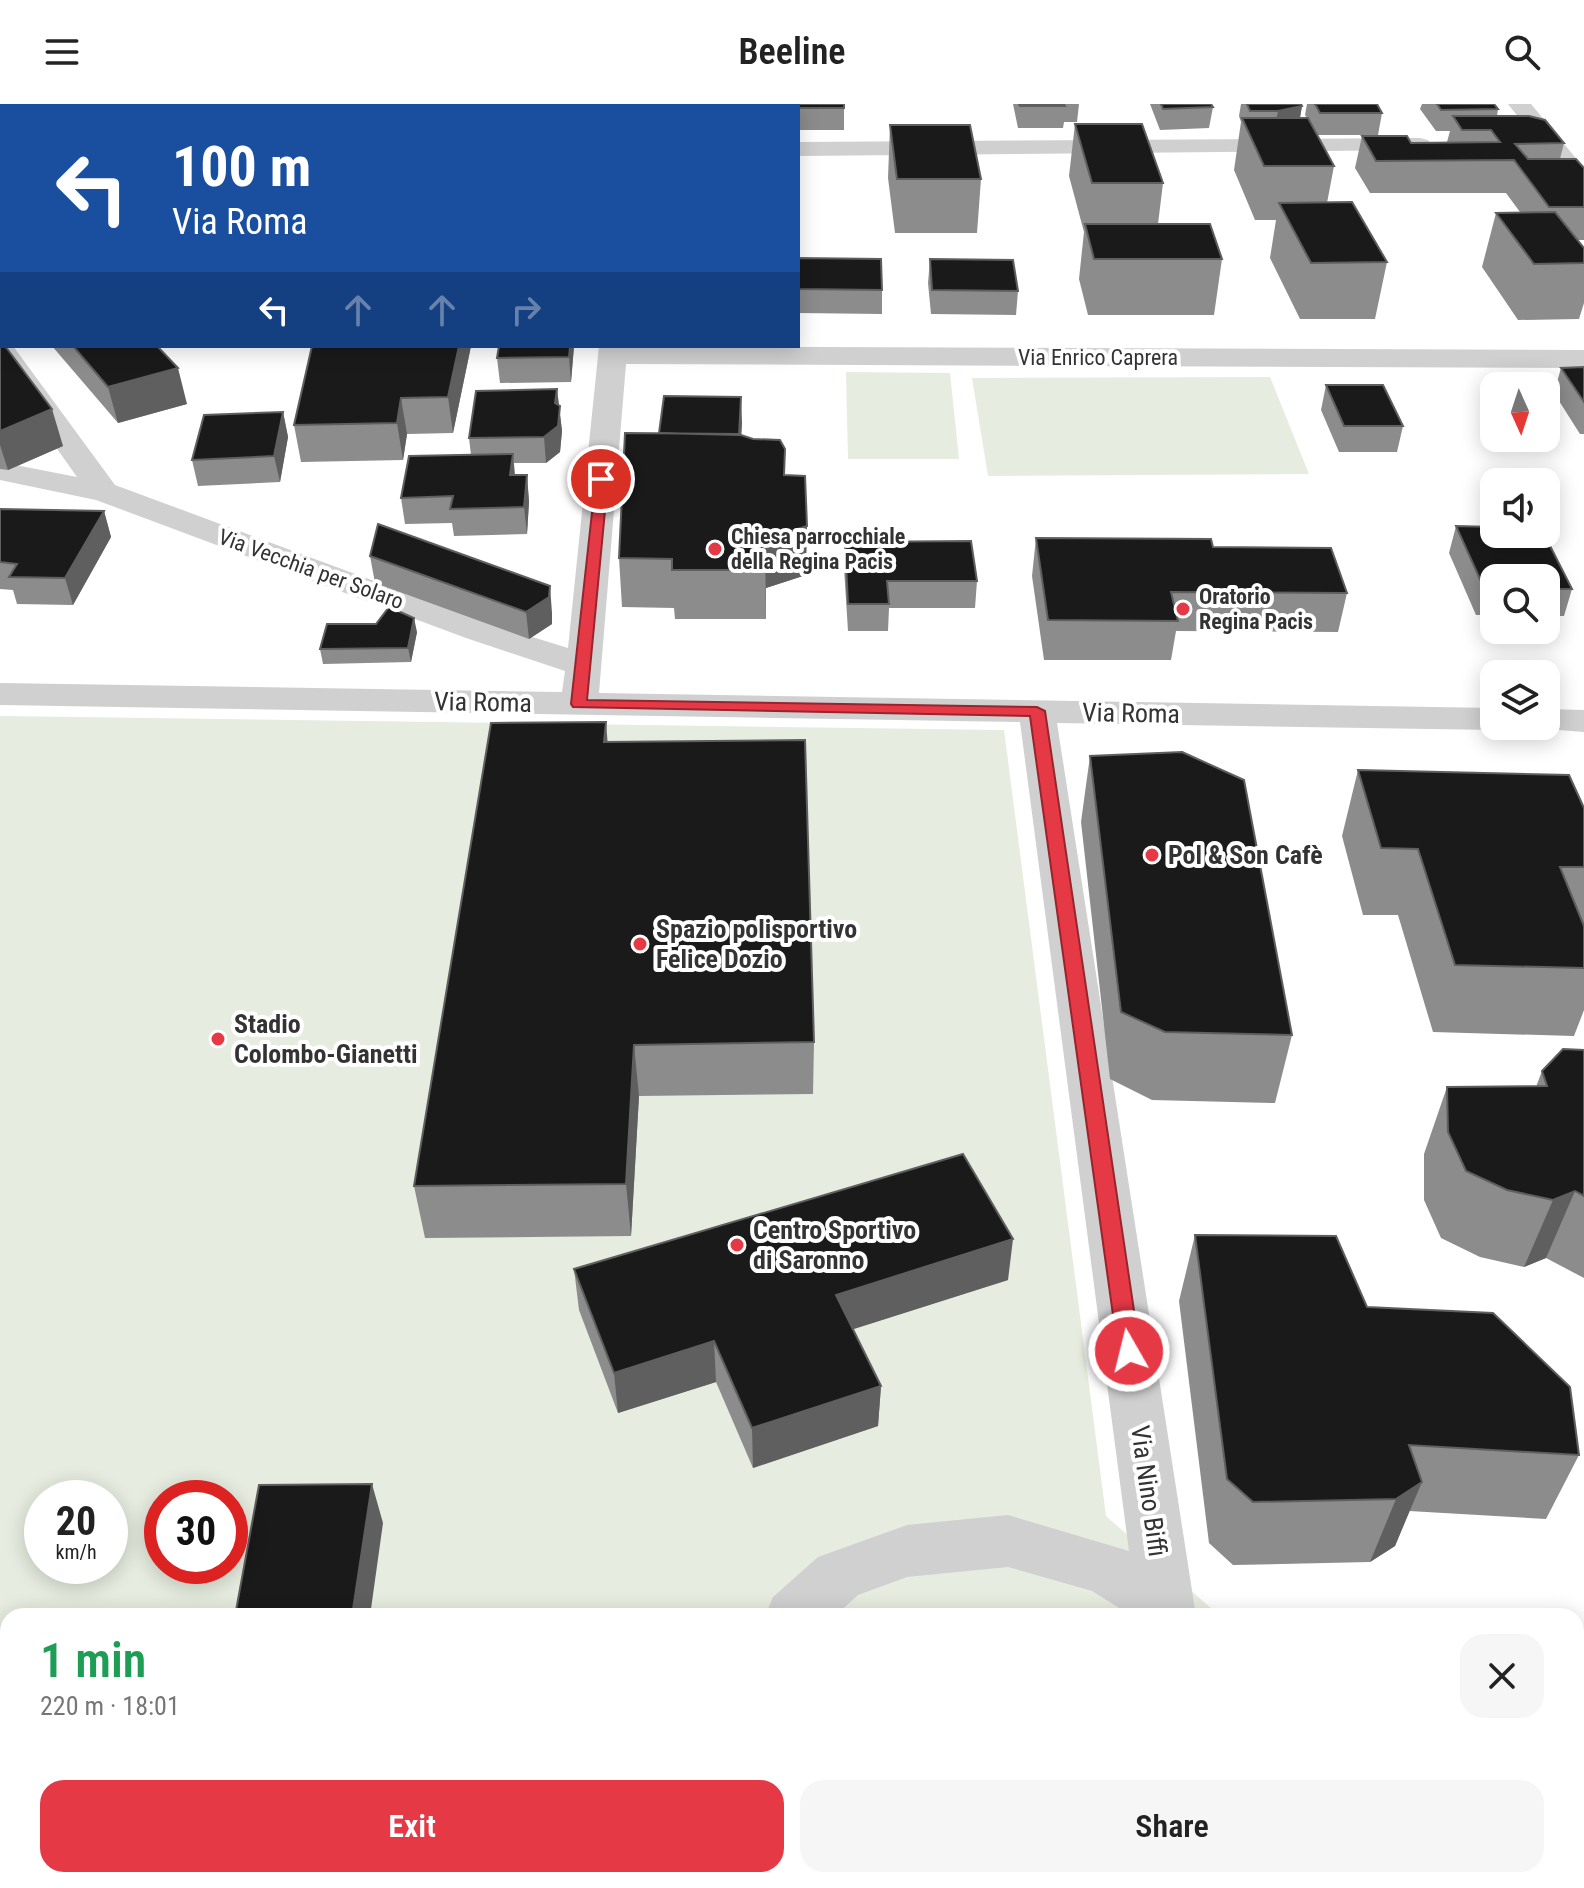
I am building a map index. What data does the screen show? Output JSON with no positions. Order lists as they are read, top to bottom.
{
  "streets": {
    "street": [
      "Via Enrico Caprera",
      "Via Vecchia per Solaro",
      "Via Roma",
      "Via Nino Biffi"
    ]
  },
  "crossings": [
    ["Via Roma", "Via Nino Biffi"]
  ],
  "places": [
    "Chiesa parrocchiale della Regina Pacis",
    "Oratorio Regina Pacis",
    "Pol & Son Cafè",
    "Spazio polisportivo Felice Dozio",
    "Stadio Colombo-Gianetti",
    "Centro Sportivo di Saronno"
  ],
  "north": "bottom",
  "page": {
    "header": "Beeline",
    "turn": ["100 m", "Via Roma"],
    "speed": "20 km/h",
    "limit": "30",
    "heading": ["1 min", "220 m · 18:01"],
    "buttons": ["Exit", "Share"]
  }
}
